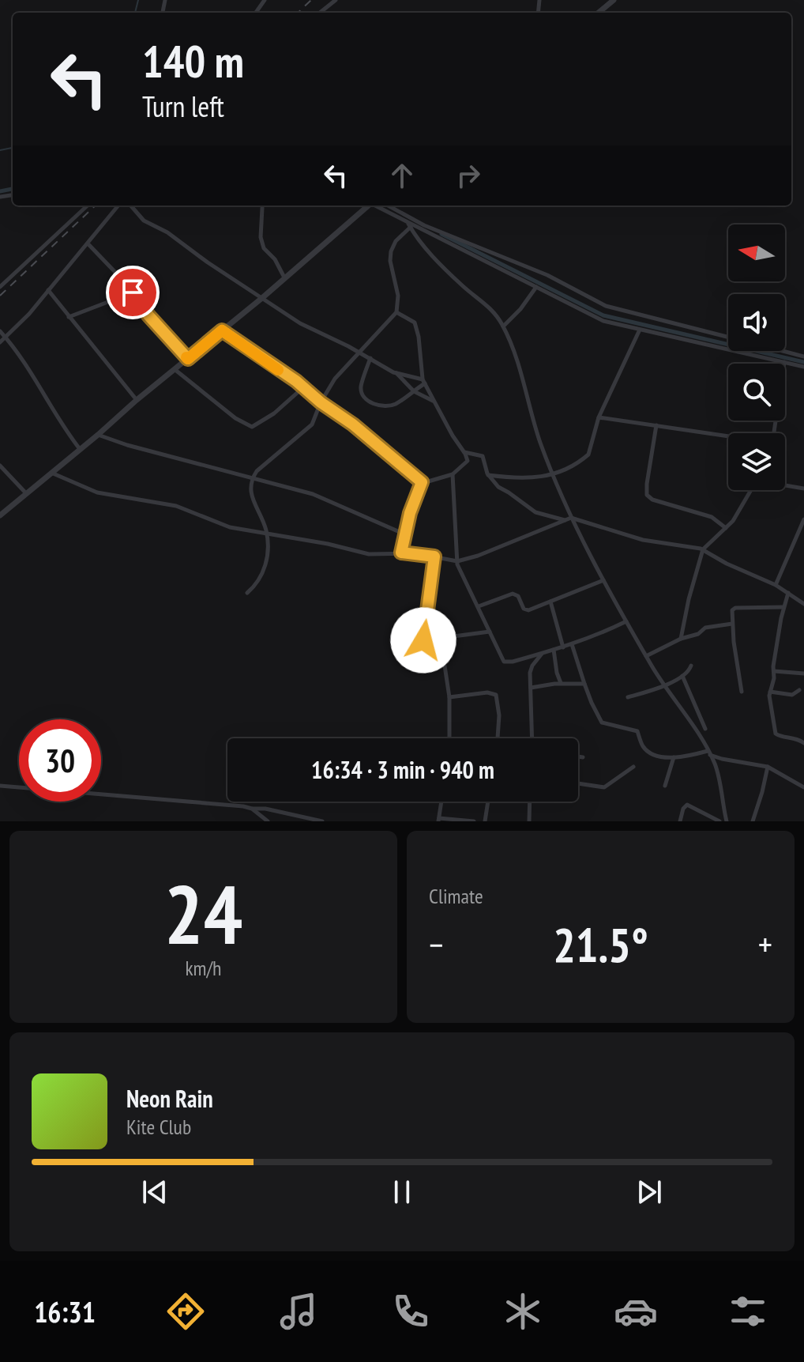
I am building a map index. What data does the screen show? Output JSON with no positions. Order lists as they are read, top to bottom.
{
  "north": "left",
  "page": {
    "turn": ["140 m", "Turn left"],
    "limit": "30",
    "trip": "16:34 · 3 min · 940 m",
    "tile": [
      ["24", "km/h"],
      "Climate"
    ],
    "heat": ["−", "21.5°", "+"],
    "song": ["Neon Rain", "Kite Club"],
    "tabs": "16:31"
  }
}
